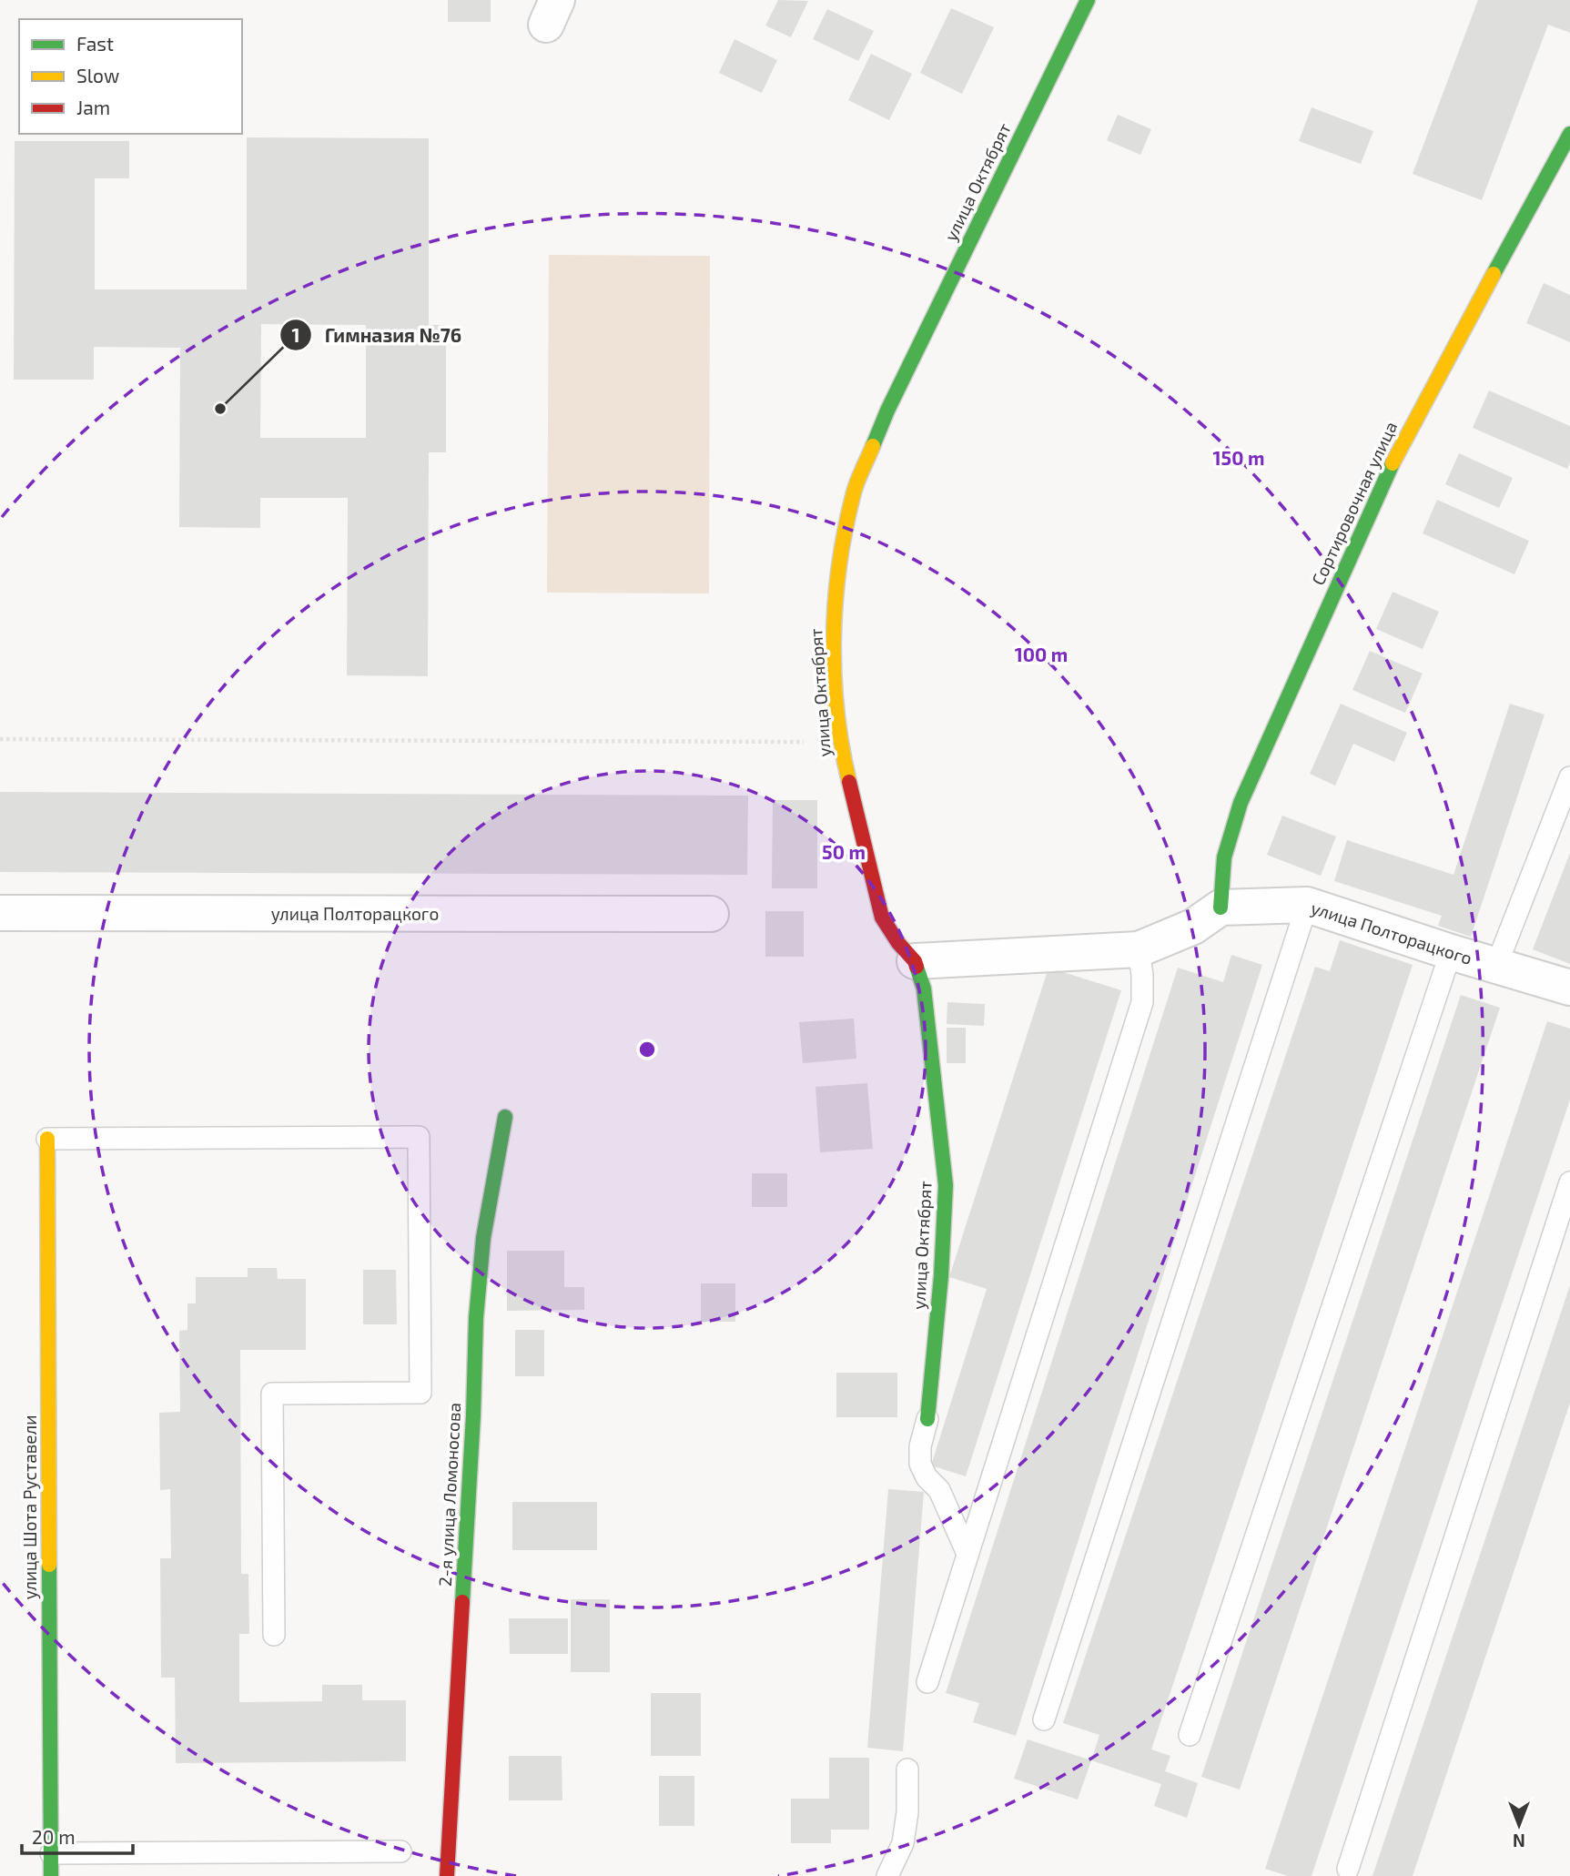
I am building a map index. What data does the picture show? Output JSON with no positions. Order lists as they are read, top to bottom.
{
  "streets": {
    "street": [
      "улица Октябрят",
      "Сортировочная улица",
      "улица Полторацкого",
      "2-я улица Ломоносова",
      "улица Шота Руставели"
    ]
  },
  "crossings": [
    ["Сортировочная улица", "улица Полторацкого"]
  ],
  "places": ["Гимназия №76"],
  "legend": ["Fast", "Slow", "Jam"],
  "scale_bar": "20 m",
  "north": "bottom",
  "rings": ["150 m", "100 m", "50 m"]
}
